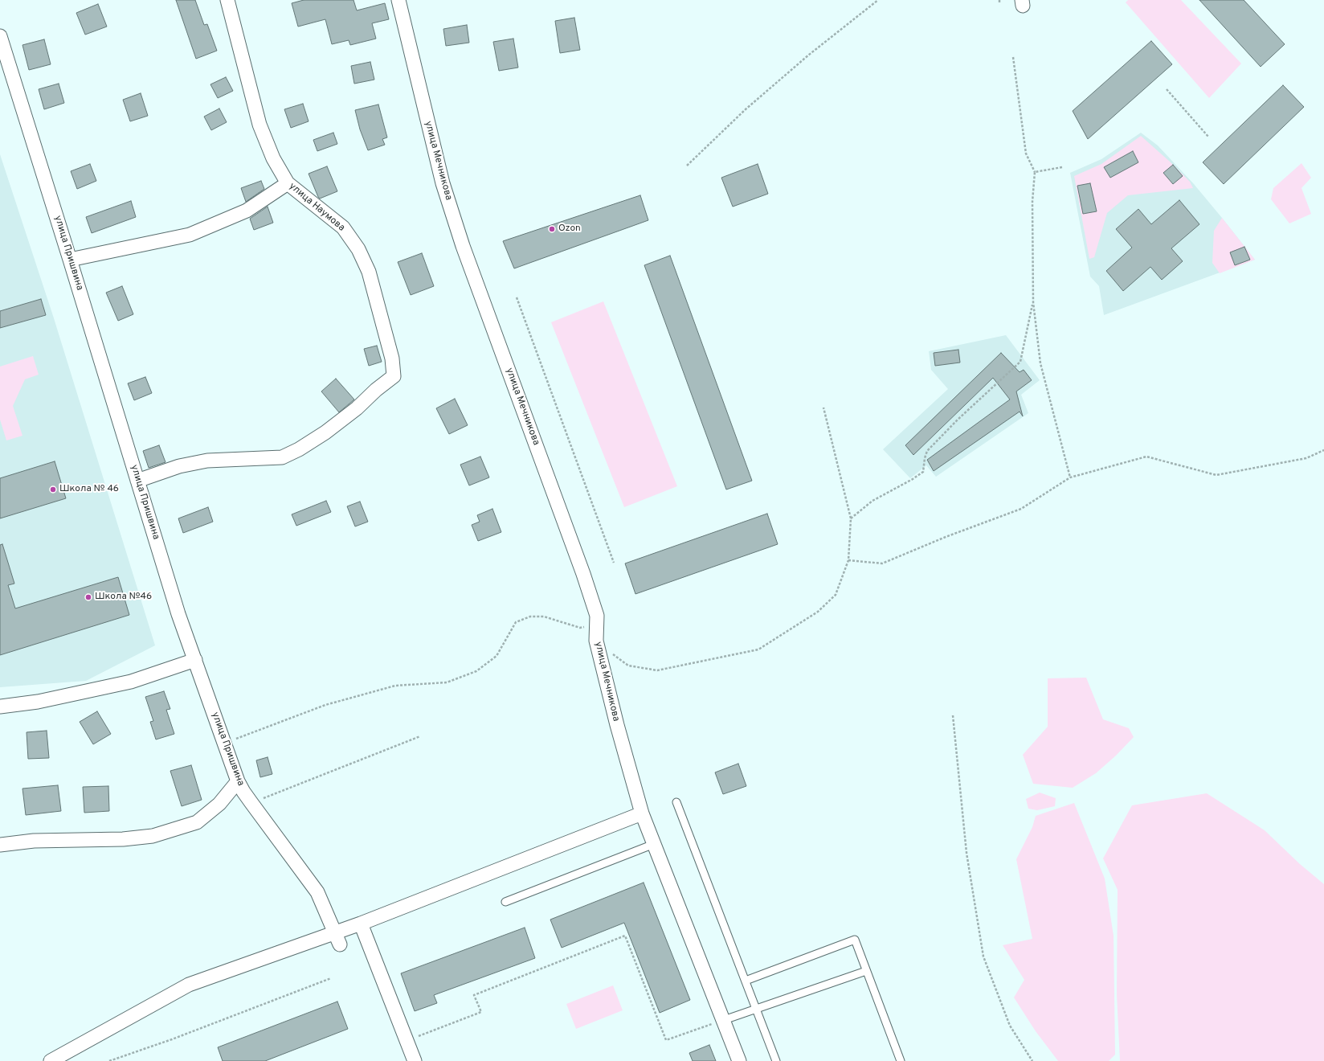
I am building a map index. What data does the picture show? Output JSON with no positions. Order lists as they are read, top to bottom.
{
  "streets": {
    "street": ["улица Мечникова", "улица Наумова", "улица Пришвина"]
  },
  "crossings": [
    ["улица Наумова", "улица Пришвина"]
  ],
  "places": ["Ozon", "Школа № 46", "Школа №46"]
}
